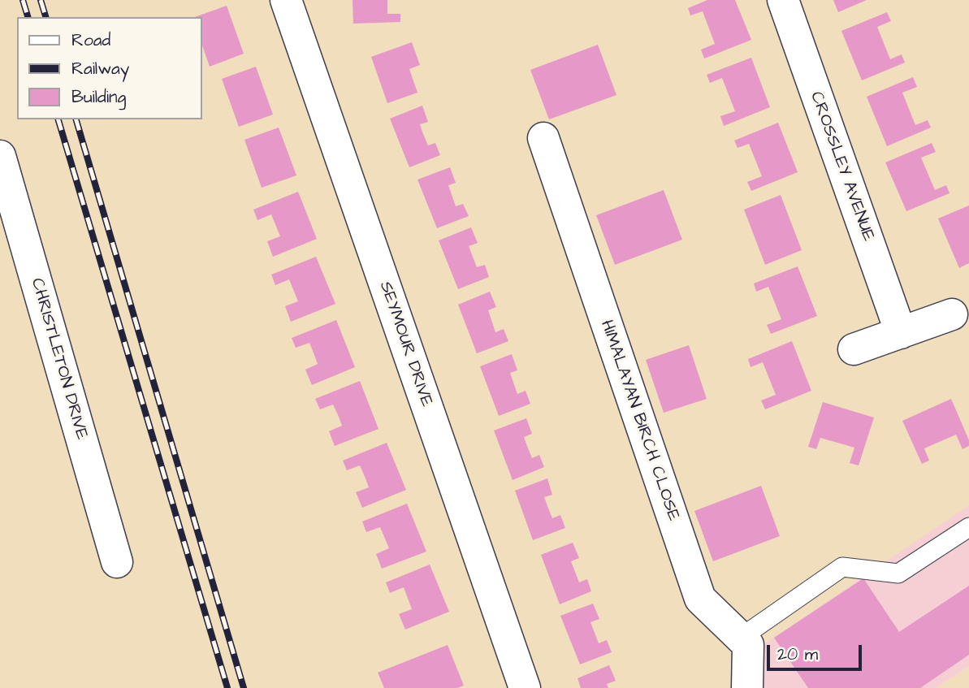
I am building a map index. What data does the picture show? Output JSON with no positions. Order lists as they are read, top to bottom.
{
  "streets": {
    "street": [
      "CROSSLEY AVENUE",
      "SEYMOUR DRIVE",
      "CHRISTLETON DRIVE",
      "HIMALAYAN BIRCH CLOSE"
    ]
  },
  "legend": ["Road", "Railway", "Building"],
  "scale_bar": "20 m"
}
